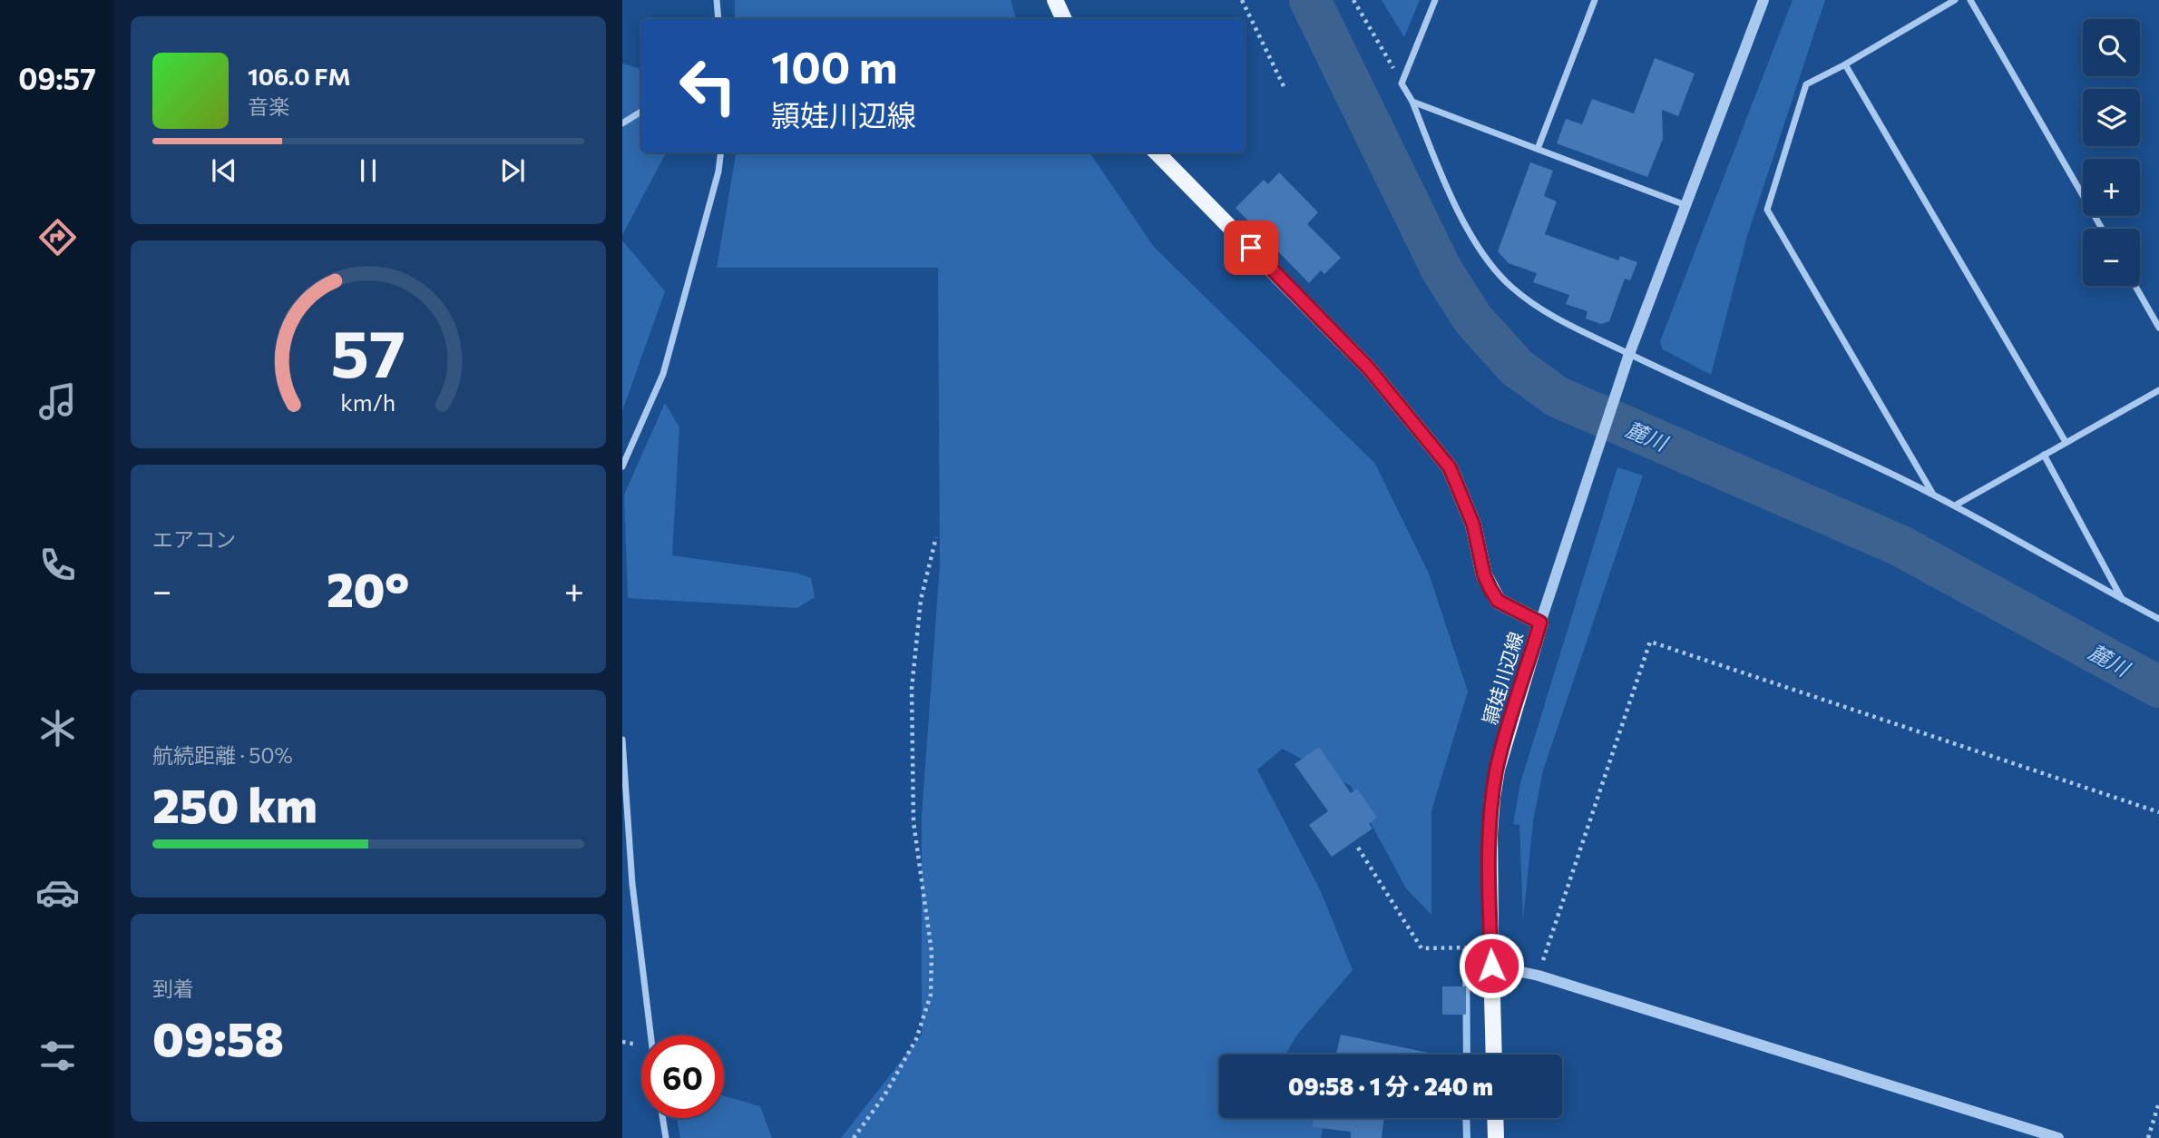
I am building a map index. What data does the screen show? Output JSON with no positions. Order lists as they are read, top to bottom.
{
  "streets": {
    "main road": ["頴娃川辺線"]
  },
  "water": ["麓川"],
  "page": {
    "tabs": "09:57",
    "map_buttons": ["+", "−"],
    "turn": ["100 m", "頴娃川辺線"],
    "song": ["106.0 FM", "音楽"],
    "tile": [
      "エアコン",
      ["航続距離 · 50%", "250 km"],
      ["到着", "09:58"]
    ],
    "heat": ["−", "20°", "+"],
    "limit": "60",
    "trip": "09:58 · 1 分 · 240 m",
    "gauge": ["57", "km/h"]
  }
}
